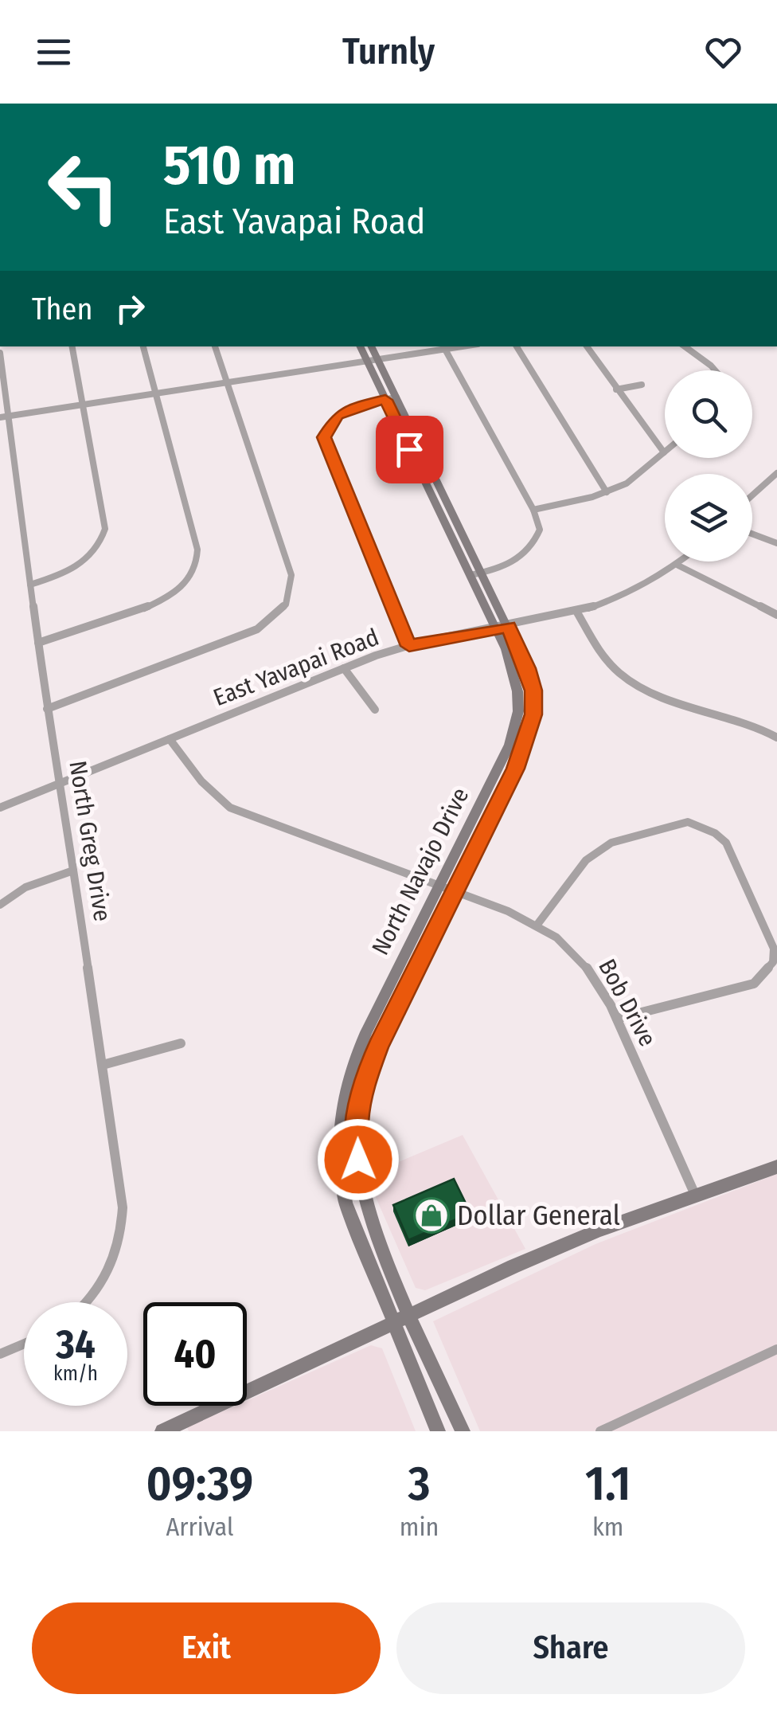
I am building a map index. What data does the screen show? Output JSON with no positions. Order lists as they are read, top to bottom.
{
  "streets": {
    "street": [
      "East Yavapai Road",
      "North Greg Drive",
      "North Navajo Drive",
      "Bob Drive"
    ]
  },
  "crossings": [
    ["East Yavapai Road", "North Greg Drive"],
    ["East Yavapai Road", "North Navajo Drive"],
    ["East Yavapai Road", "Bob Drive"],
    ["North Navajo Drive", "Bob Drive"]
  ],
  "places": {
    "shop": ["Dollar General"]
  },
  "page": {
    "header": "Turnly",
    "turn": ["510 m", "East Yavapai Road"],
    "then": "Then",
    "speed": "34 km/h",
    "limit": "40",
    "eta": [
      "09:39",
      "Arrival",
      "3",
      "min",
      "1.1",
      "km"
    ],
    "buttons": ["Exit", "Share"]
  }
}
